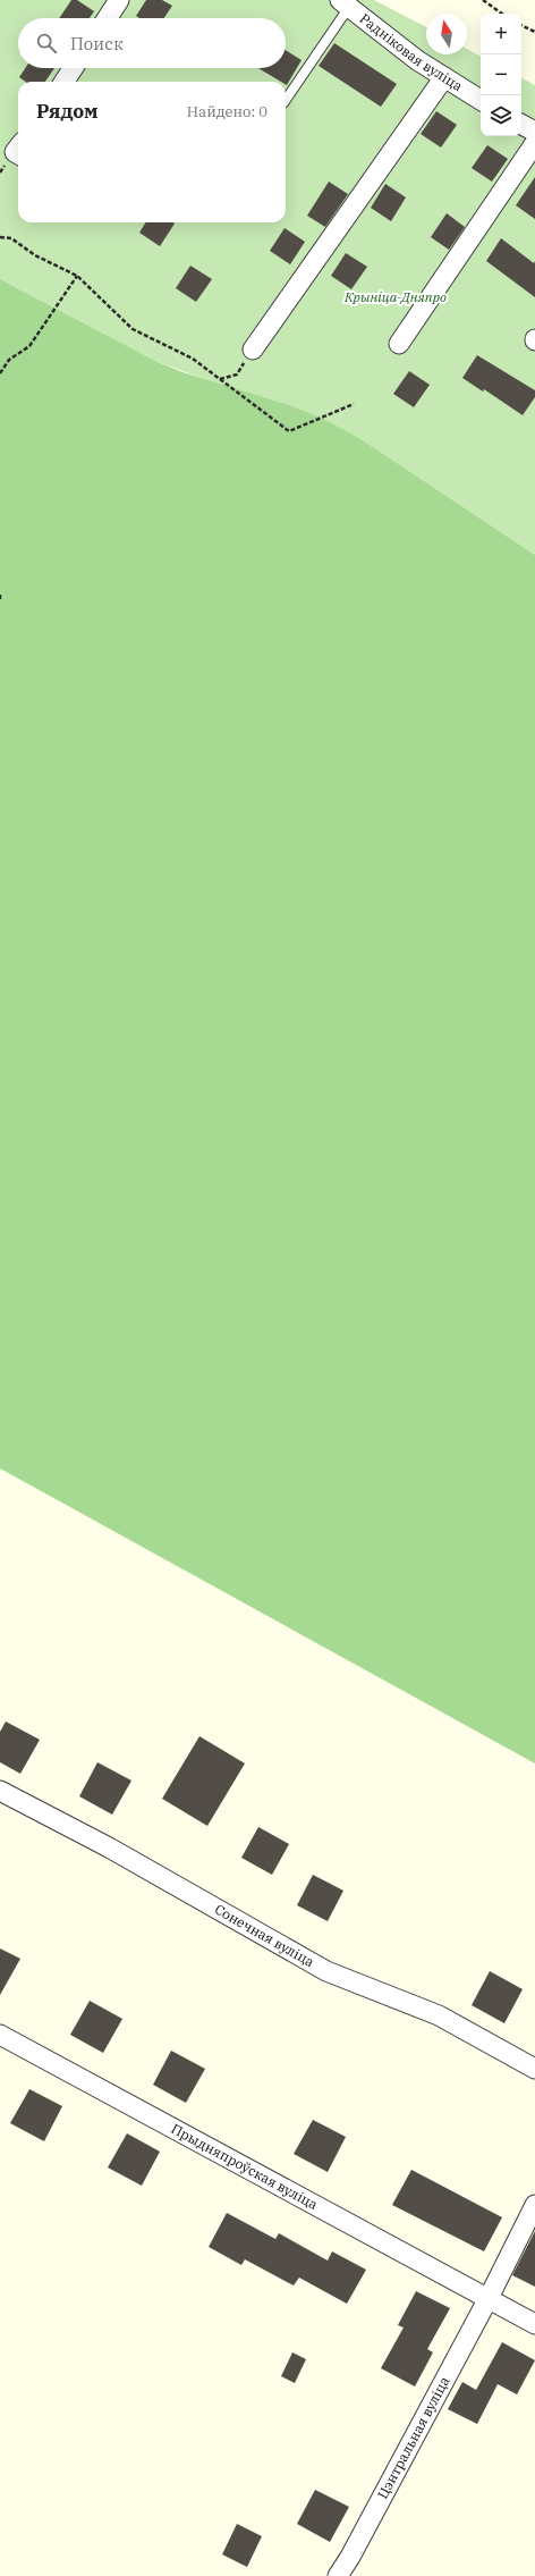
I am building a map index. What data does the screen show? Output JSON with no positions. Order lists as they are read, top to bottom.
{
  "streets": {
    "street": [
      "Радніковая вуліца",
      "Сонечная вуліца",
      "Прыдняпроўская вуліца",
      "Цэнтральная вуліца"
    ]
  },
  "crossings": [
    ["Прыдняпроўская вуліца", "Цэнтральная вуліца"]
  ],
  "parks": ["Крыніца-Дняпро"],
  "north": "top",
  "page": {
    "map_buttons": ["+", "−"],
    "search": "Поиск",
    "heading": ["Рядом", "Найдено: 0"]
  }
}
